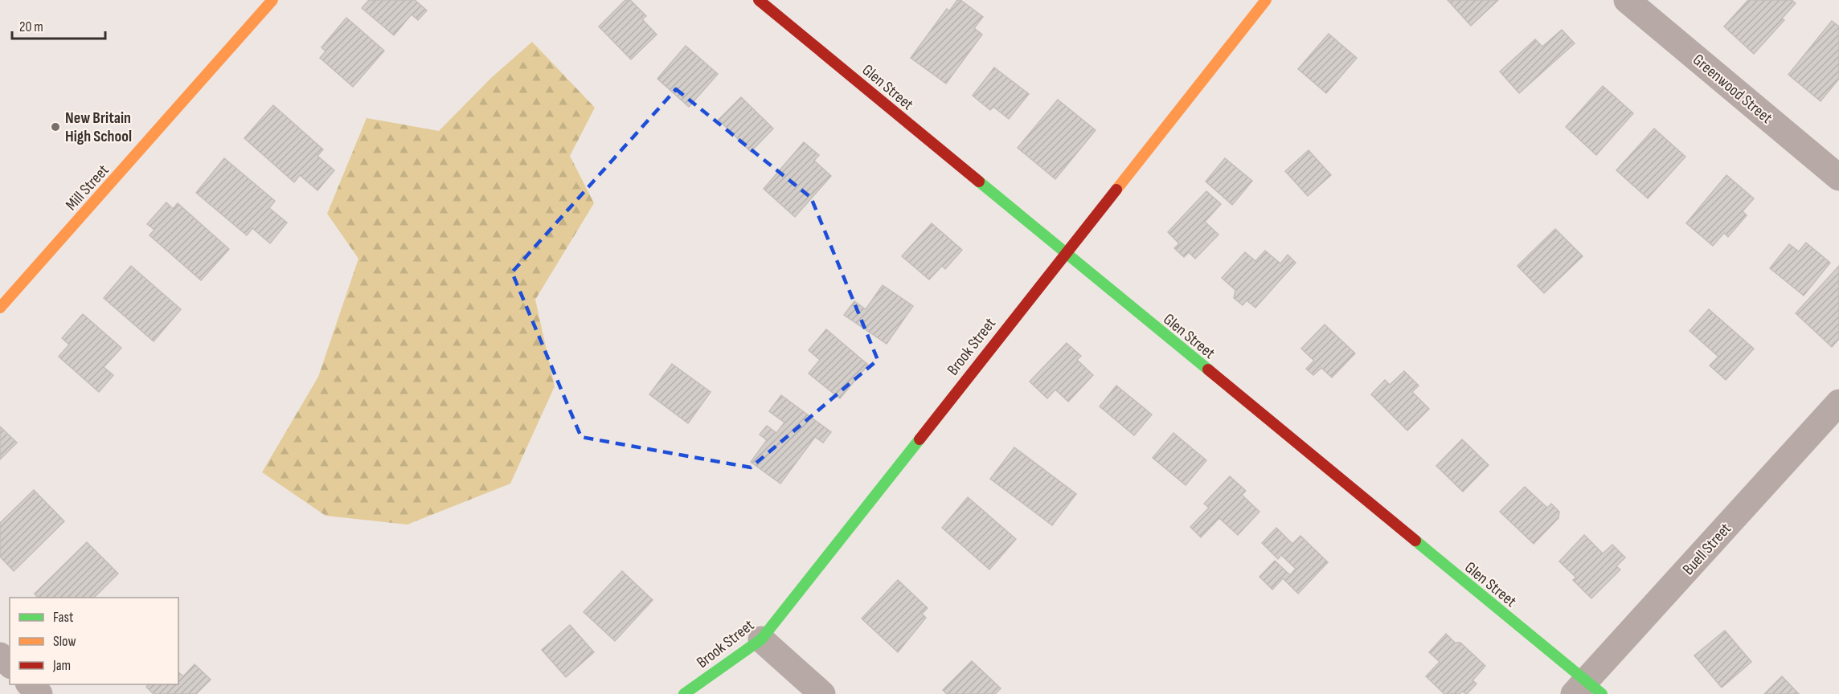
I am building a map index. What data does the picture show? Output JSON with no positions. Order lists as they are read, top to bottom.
{
  "streets": {
    "street": [
      "Glen Street",
      "Greenwood Street",
      "Mill Street",
      "Brook Street",
      "Buell Street"
    ]
  },
  "crossings": [
    ["Glen Street", "Brook Street"],
    ["Glen Street", "Buell Street"]
  ],
  "places": ["New Britain High School"],
  "legend": ["Fast", "Slow", "Jam"],
  "scale_bar": "20 m"
}
